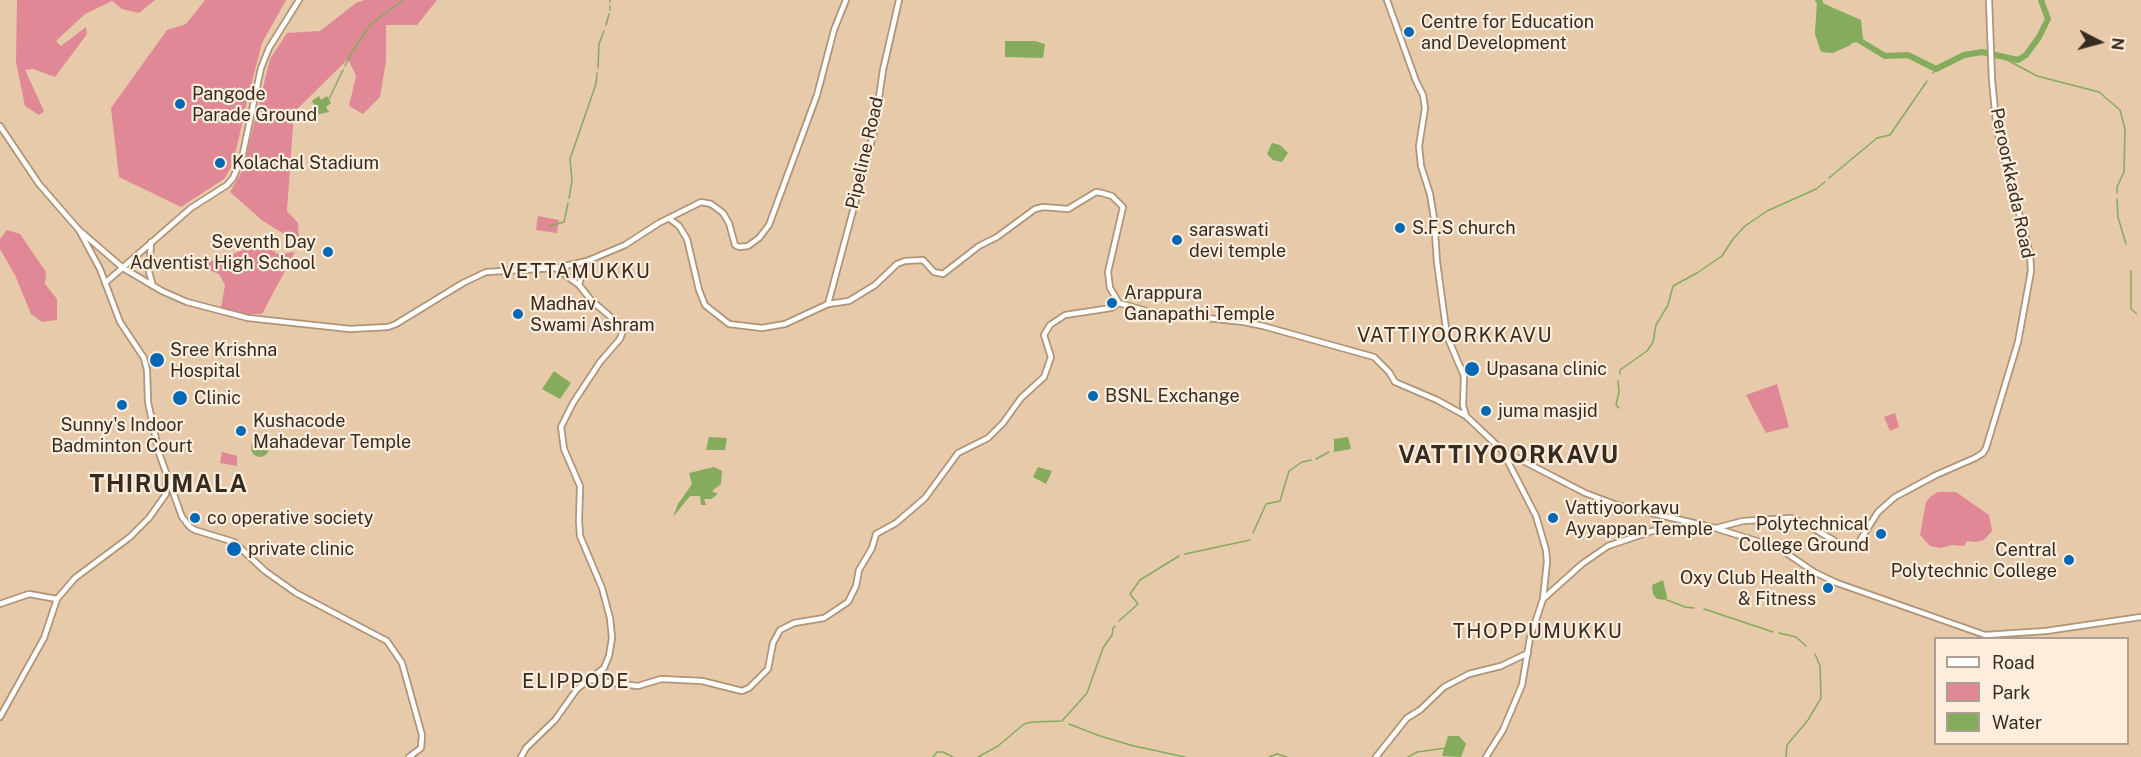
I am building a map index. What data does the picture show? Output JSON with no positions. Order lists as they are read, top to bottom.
{
  "streets": {
    "main road": ["Pipeline Road", "Peroorkkada Road"]
  },
  "districts": [
    "VETTAMUKKU",
    "VATTIYOORKKAVU",
    "VATTIYOORKAVU",
    "THIRUMALA",
    "THOPPUMUKKU",
    "ELIPPODE"
  ],
  "places": [
    "Centre for Education and Development",
    "Pangode Parade Ground",
    "Kolachal Stadium",
    "S.F.S church",
    "saraswati devi temple",
    "Seventh Day Adventist High School",
    "Arappura Ganapathi Temple",
    "Madhav Swami Ashram",
    "Sree Krishna Hospital",
    "Upasana clinic",
    "BSNL Exchange",
    "Clinic",
    "Sunny's Indoor Badminton Court",
    "juma masjid",
    "Kushacode Mahadevar Temple",
    "co operative society",
    "Vattiyoorkavu Ayyappan Temple",
    "Polytechnical College Ground",
    "private clinic",
    "Central Polytechnic College",
    "Oxy Club Health & Fitness"
  ],
  "legend": ["Road", "Park", "Water"],
  "north": "right"
}
